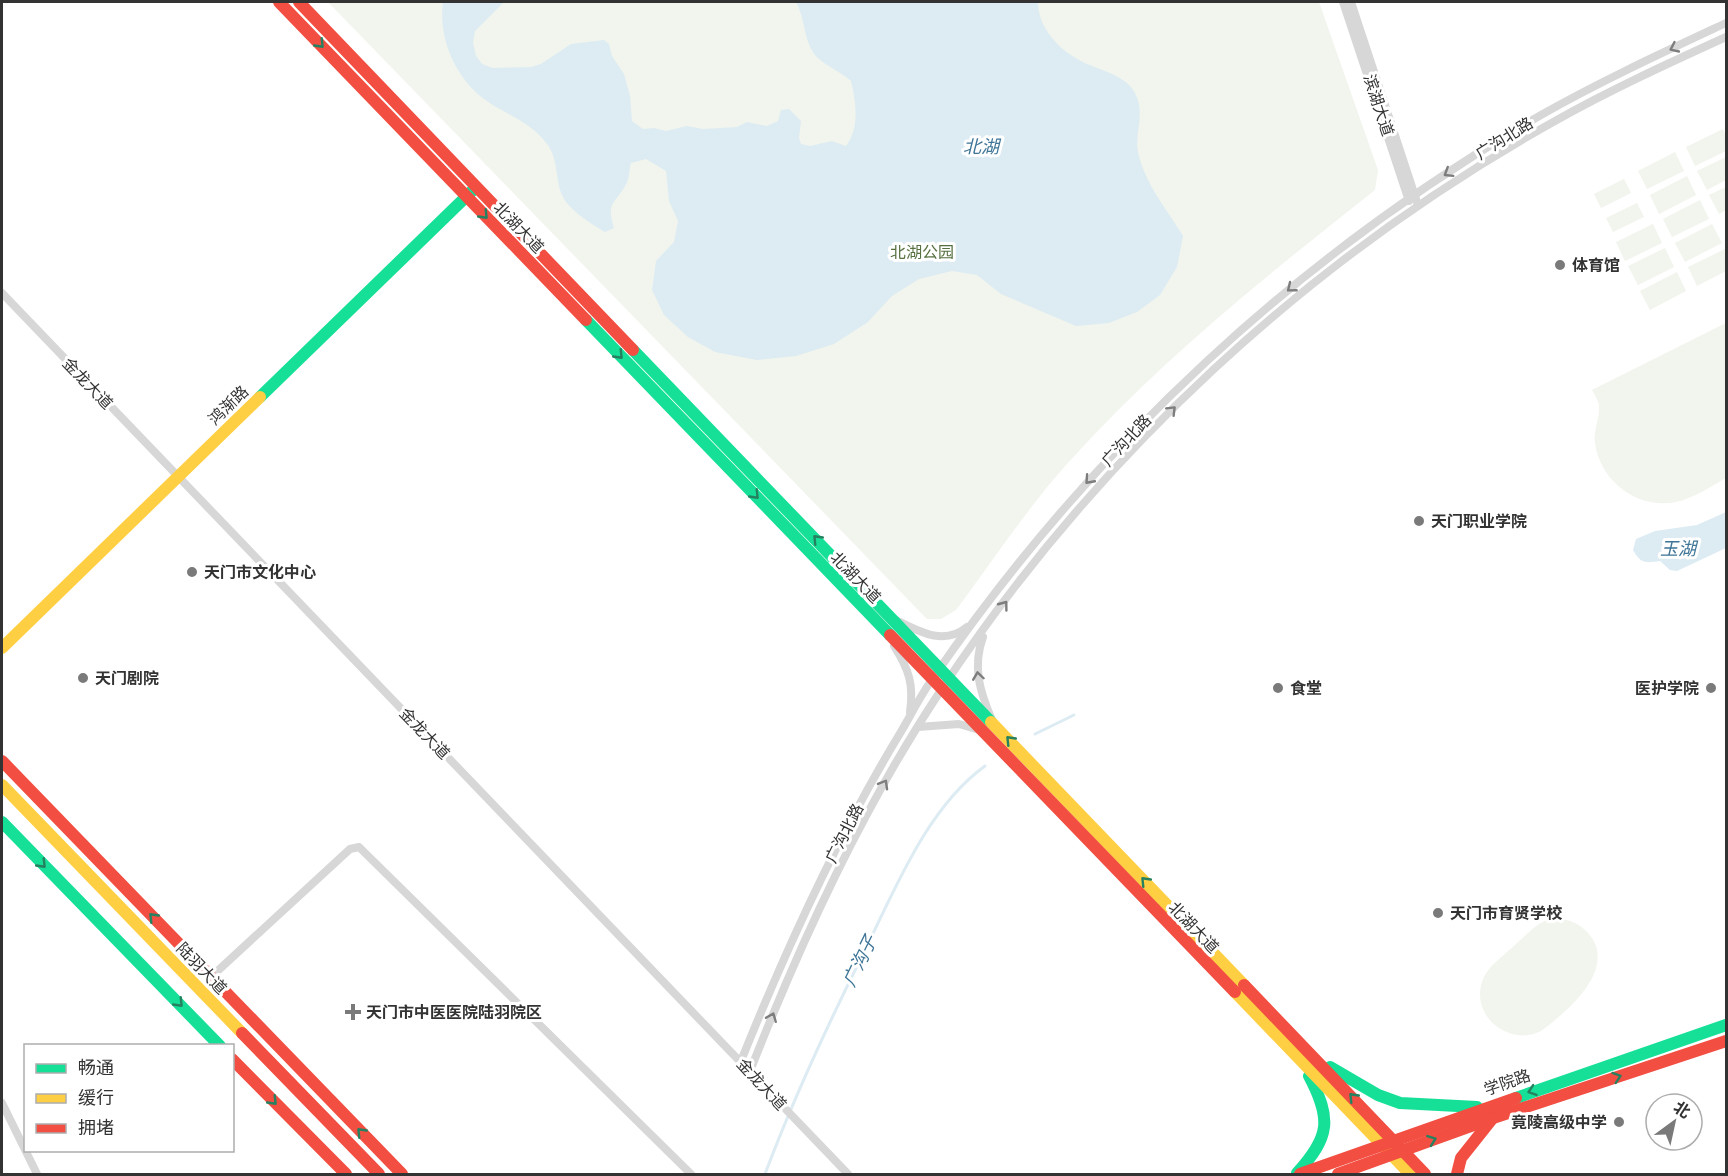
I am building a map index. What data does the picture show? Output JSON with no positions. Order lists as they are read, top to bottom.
{
  "streets": {
    "main road": [
      "北湖大道",
      "鸿渐路",
      "陆羽大道",
      "学院路"
    ],
    "street": ["滨湖大道", "广沟北路", "金龙大道"]
  },
  "crossings": [
    ["滨湖大道", "广沟北路"],
    ["广沟北路", "北湖大道"],
    ["广沟北路", "金龙大道"],
    ["北湖大道", "鸿渐路"],
    ["北湖大道", "学院路"],
    ["金龙大道", "鸿渐路"]
  ],
  "water": ["北湖", "玉湖", "广沟子"],
  "parks": ["北湖公园"],
  "places": {
    "other": [
      "体育馆",
      "天门职业学院",
      "天门市文化中心",
      "天门剧院",
      "食堂",
      "医护学院",
      "天门市育贤学校",
      "竟陵高级中学"
    ],
    "health": ["天门市中医医院陆羽院区"]
  },
  "legend": ["畅通", "缓行", "拥堵"],
  "north": "top right"
}
